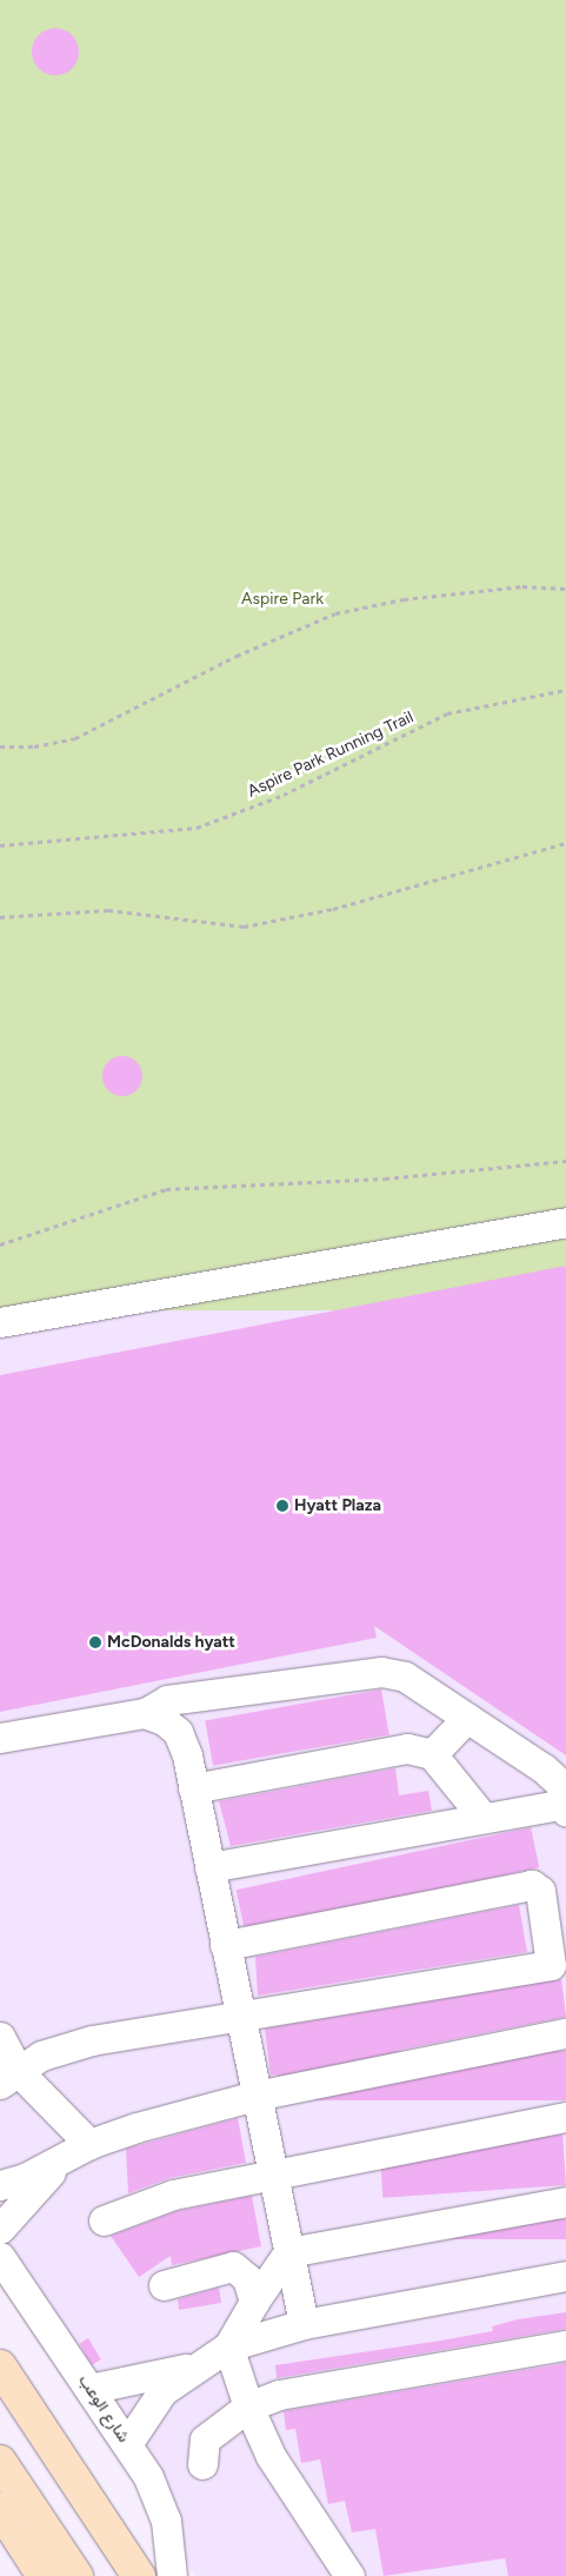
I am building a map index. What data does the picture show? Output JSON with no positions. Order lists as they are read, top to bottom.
{
  "streets": {
    "street": ["شارع الوعب"],
    "path": ["Aspire Park Running Trail"]
  },
  "parks": ["Aspire Park"],
  "places": ["Hyatt Plaza", "McDonalds hyatt"]
}
